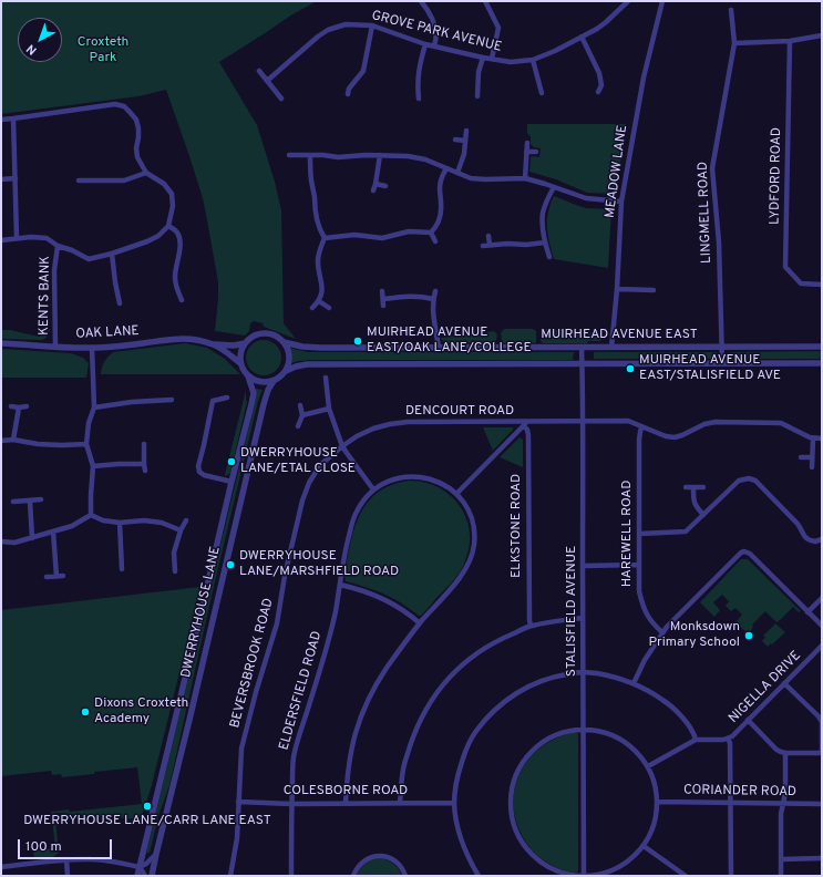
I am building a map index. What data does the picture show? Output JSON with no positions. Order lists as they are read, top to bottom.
{
  "streets": {
    "street": [
      "GROVE PARK AVENUE",
      "MEADOW LANE",
      "LYDFORD ROAD",
      "LINGMELL ROAD",
      "KENTS BANK",
      "OAK LANE",
      "MUIRHEAD AVENUE EAST",
      "DENCOURT ROAD",
      "ELKSTONE ROAD",
      "HAREWELL ROAD",
      "STALISFIELD AVENUE",
      "DWERRYHOUSE LANE",
      "BEVERSBROOK ROAD",
      "NIGELLA DRIVE",
      "ELDERSFIELD ROAD",
      "COLESBORNE ROAD",
      "CORIANDER ROAD"
    ]
  },
  "crossings": [
    ["MEADOW LANE", "MUIRHEAD AVENUE EAST"],
    ["LINGMELL ROAD", "MUIRHEAD AVENUE EAST"],
    ["KENTS BANK", "OAK LANE"],
    ["OAK LANE", "MUIRHEAD AVENUE EAST"],
    ["OAK LANE", "DWERRYHOUSE LANE"],
    ["MUIRHEAD AVENUE EAST", "STALISFIELD AVENUE"],
    ["MUIRHEAD AVENUE EAST", "DWERRYHOUSE LANE"],
    ["DENCOURT ROAD", "ELKSTONE ROAD"],
    ["DENCOURT ROAD", "HAREWELL ROAD"],
    ["DENCOURT ROAD", "STALISFIELD AVENUE"],
    ["DENCOURT ROAD", "BEVERSBROOK ROAD"],
    ["BEVERSBROOK ROAD", "COLESBORNE ROAD"],
    ["ELDERSFIELD ROAD", "COLESBORNE ROAD"]
  ],
  "parks": ["Croxteth Park"],
  "places": [
    "MUIRHEAD AVENUE EAST/OAK LANE/COLLEGE",
    "MUIRHEAD AVENUE EAST/STALISFIELD AVE",
    "DWERRYHOUSE LANE/ETAL CLOSE",
    "DWERRYHOUSE LANE/MARSHFIELD ROAD",
    "Monksdown Primary School",
    "Dixons Croxteth Academy",
    "DWERRYHOUSE LANE/CARR LANE EAST"
  ],
  "scale_bar": "100 m",
  "north": "bottom left"
}
